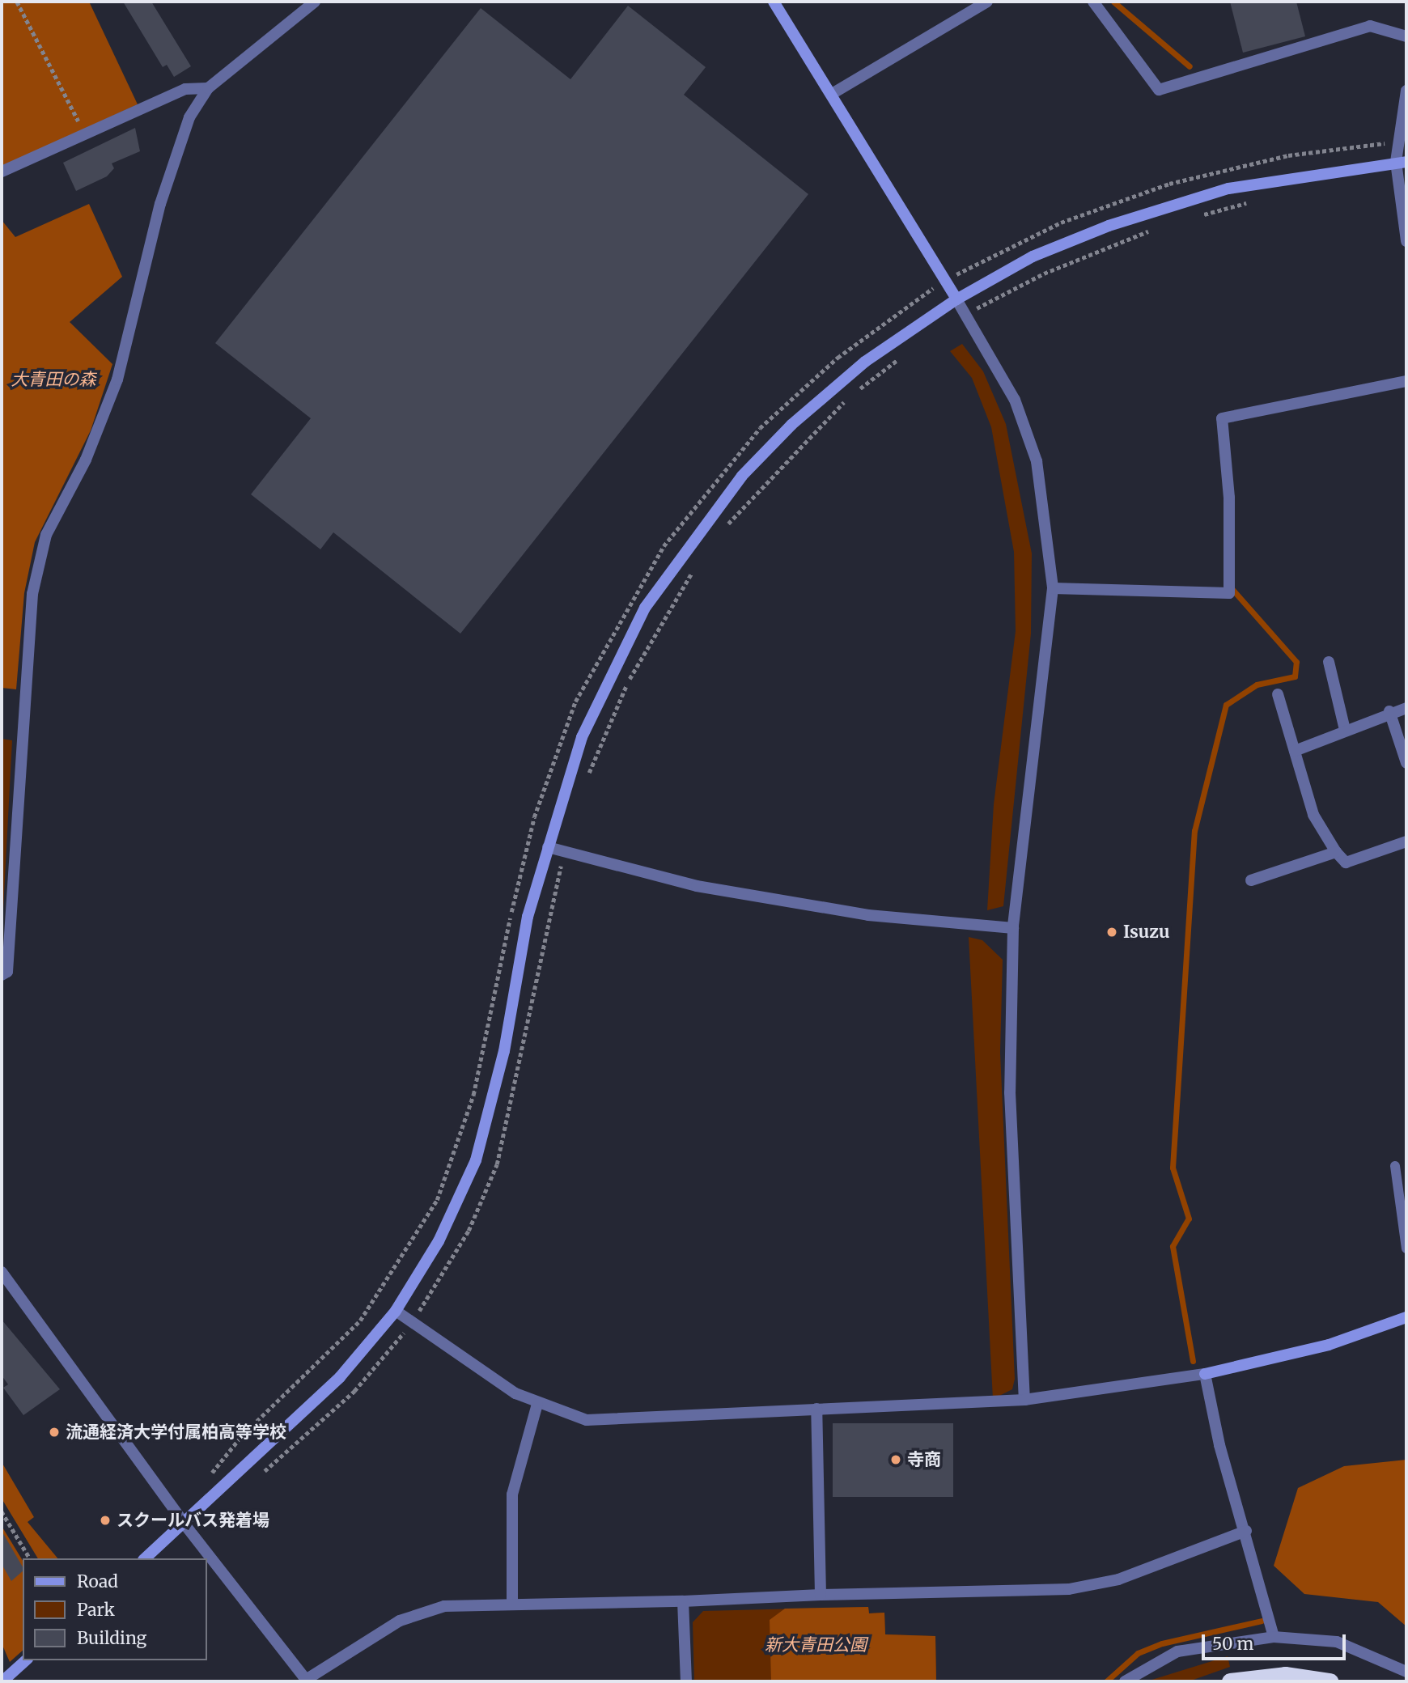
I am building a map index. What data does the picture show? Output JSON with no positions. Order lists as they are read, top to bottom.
{
  "parks": ["大青田の森", "新大青田公園"],
  "places": [
    "Isuzu",
    "流通経済大学付属柏高等学校",
    "寺商",
    "スクールバス発着場"
  ],
  "legend": ["Road", "Park", "Building"],
  "scale_bar": "50 m"
}
